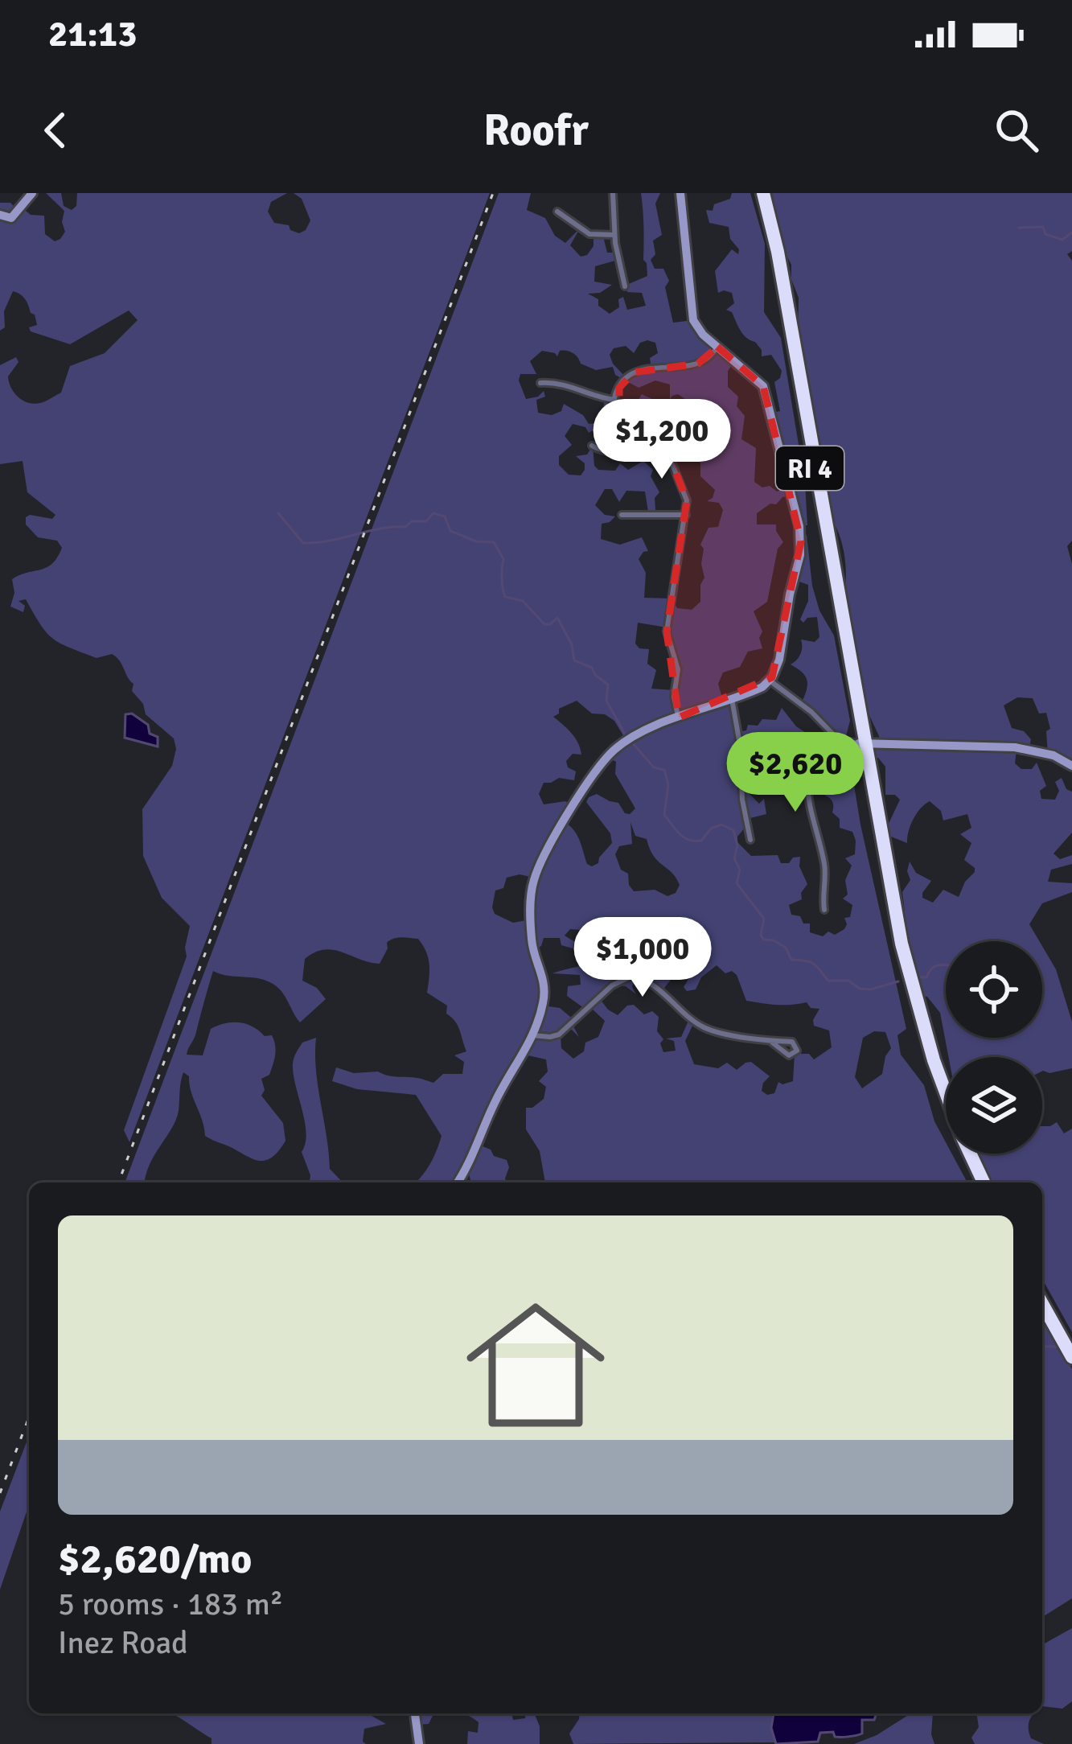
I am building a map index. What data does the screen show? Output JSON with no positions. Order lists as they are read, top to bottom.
{
  "streets": {
    "highway": ["RI 4"]
  },
  "page": {
    "status": "21:13",
    "header": "Roofr",
    "price": ["$1,200", "$2,620", "$1,000"],
    "list": [
      {
        "name": "$2,620/mo",
        "note": "5 rooms · 183 m² · Inez Road"
      }
    ]
  }
}
